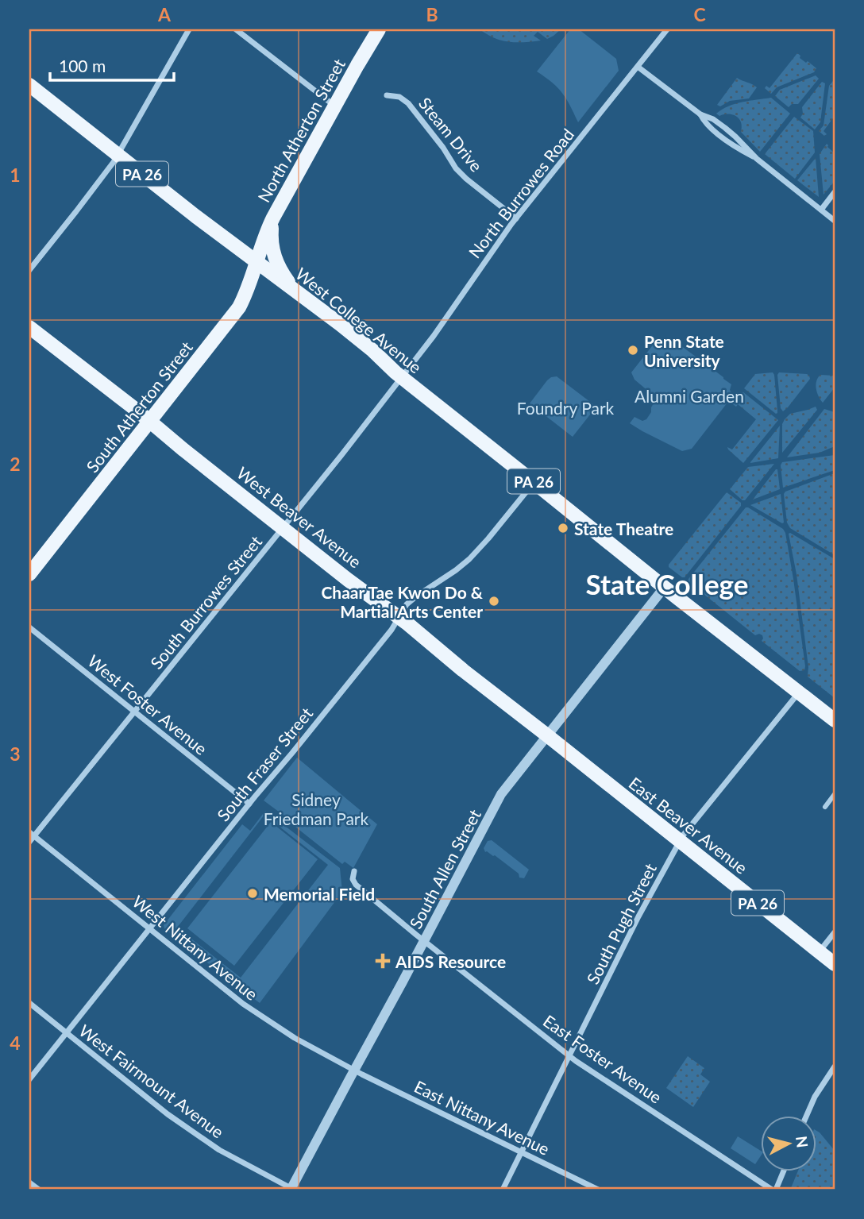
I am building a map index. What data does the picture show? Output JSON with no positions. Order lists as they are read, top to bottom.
{
  "streets": {
    "main road": [
      "North Atherton Street",
      "PA 26",
      "West College Avenue",
      "South Atherton Street",
      "West Beaver Avenue",
      "East Beaver Avenue"
    ],
    "street": [
      "Steam Drive",
      "North Burrowes Road",
      "South Burrowes Street",
      "West Foster Avenue",
      "South Fraser Street",
      "South Allen Street",
      "South Pugh Street",
      "West Nittany Avenue",
      "East Foster Avenue",
      "West Fairmount Avenue",
      "East Nittany Avenue"
    ]
  },
  "crossings": [
    ["North Atherton Street", "West College Avenue"],
    ["North Atherton Street", "South Atherton Street"],
    ["Steam Drive", "North Burrowes Road"],
    ["PA 26", "West College Avenue"],
    ["PA 26", "South Allen Street"],
    ["PA 26", "South Pugh Street"],
    ["North Burrowes Road", "West College Avenue"],
    ["North Burrowes Road", "South Burrowes Street"],
    ["West College Avenue", "South Atherton Street"],
    ["West College Avenue", "South Burrowes Street"],
    ["West College Avenue", "South Fraser Street"],
    ["West College Avenue", "South Allen Street"],
    ["South Atherton Street", "West Beaver Avenue"],
    ["West Beaver Avenue", "South Burrowes Street"],
    ["West Beaver Avenue", "South Fraser Street"],
    ["West Beaver Avenue", "East Beaver Avenue"],
    ["West Beaver Avenue", "South Allen Street"],
    ["South Burrowes Street", "West Foster Avenue"],
    ["South Burrowes Street", "West Nittany Avenue"],
    ["West Foster Avenue", "South Fraser Street"],
    ["South Fraser Street", "West Nittany Avenue"],
    ["South Fraser Street", "West Fairmount Avenue"],
    ["East Beaver Avenue", "South Allen Street"],
    ["East Beaver Avenue", "South Pugh Street"],
    ["South Allen Street", "West Nittany Avenue"],
    ["South Allen Street", "East Foster Avenue"],
    ["South Allen Street", "West Fairmount Avenue"],
    ["South Allen Street", "East Nittany Avenue"],
    ["South Pugh Street", "East Foster Avenue"],
    ["South Pugh Street", "East Nittany Avenue"],
    ["West Nittany Avenue", "East Nittany Avenue"]
  ],
  "districts": ["State College"],
  "parks": ["Alumni Garden", "Foundry Park", "Sidney Friedman Park"],
  "places": {
    "other": [
      "Penn State University",
      "State Theatre",
      "Chaar Tae Kwon Do & Martial Arts Center",
      "Memorial Field"
    ],
    "health": ["AIDS Resource"]
  },
  "scale_bar": "100 m",
  "north": "right",
  "grid": {
    "columns": ["A", "B", "C"],
    "rows": [
      "1",
      "2",
      "3",
      "4"
    ]
  }
}
